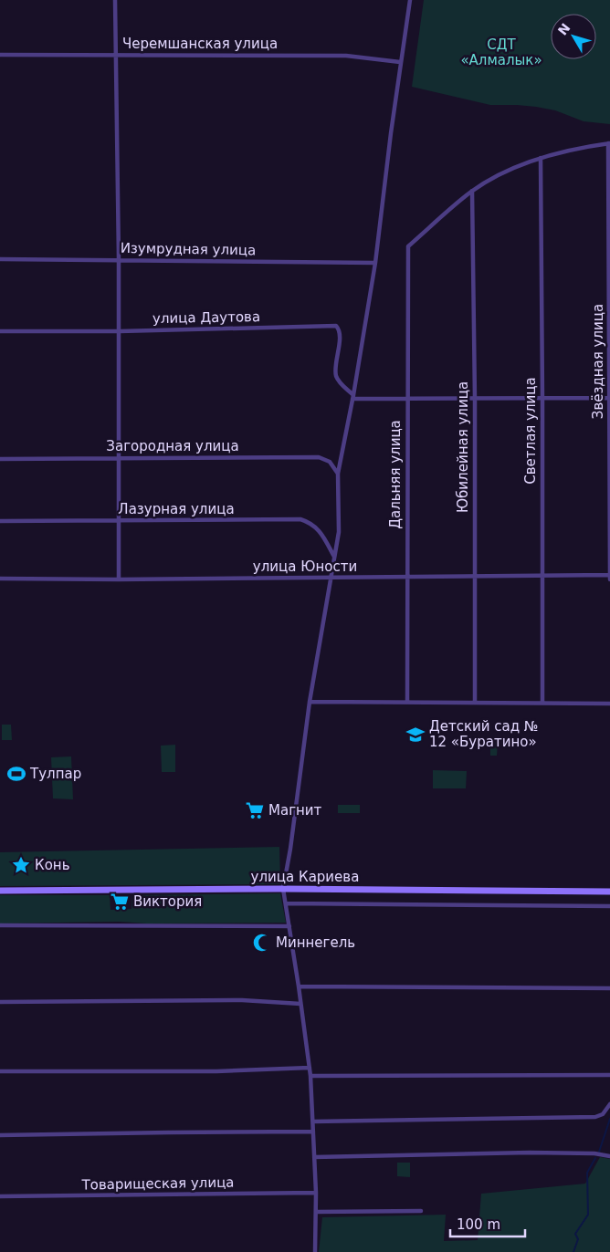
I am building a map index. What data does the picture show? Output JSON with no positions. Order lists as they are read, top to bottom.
{
  "streets": {
    "main road": ["улица Кариева"],
    "street": [
      "Черемшанская улица",
      "Изумрудная улица",
      "улица Даутова",
      "Звёздная улица",
      "Светлая улица",
      "Загородная улица",
      "Юбилейная улица",
      "Дальняя улица",
      "Лазурная улица",
      "улица Юности",
      "Товарищеская улица"
    ]
  },
  "crossings": [
    ["Звёздная улица", "улица Юности"],
    ["Светлая улица", "улица Юности"],
    ["Юбилейная улица", "Дальняя улица"],
    ["Юбилейная улица", "улица Юности"],
    ["Дальняя улица", "улица Юности"]
  ],
  "parks": ["СДТ «Алмалык»"],
  "places": {
    "school or university": ["Детский сад № 12 «Буратино»"],
    "sports": ["Тулпар"],
    "supermarket": ["Магнит", "Виктория"],
    "place": ["Конь"],
    "mosque": ["Миннегель"]
  },
  "scale_bar": "100 m",
  "north": "top left"
}
